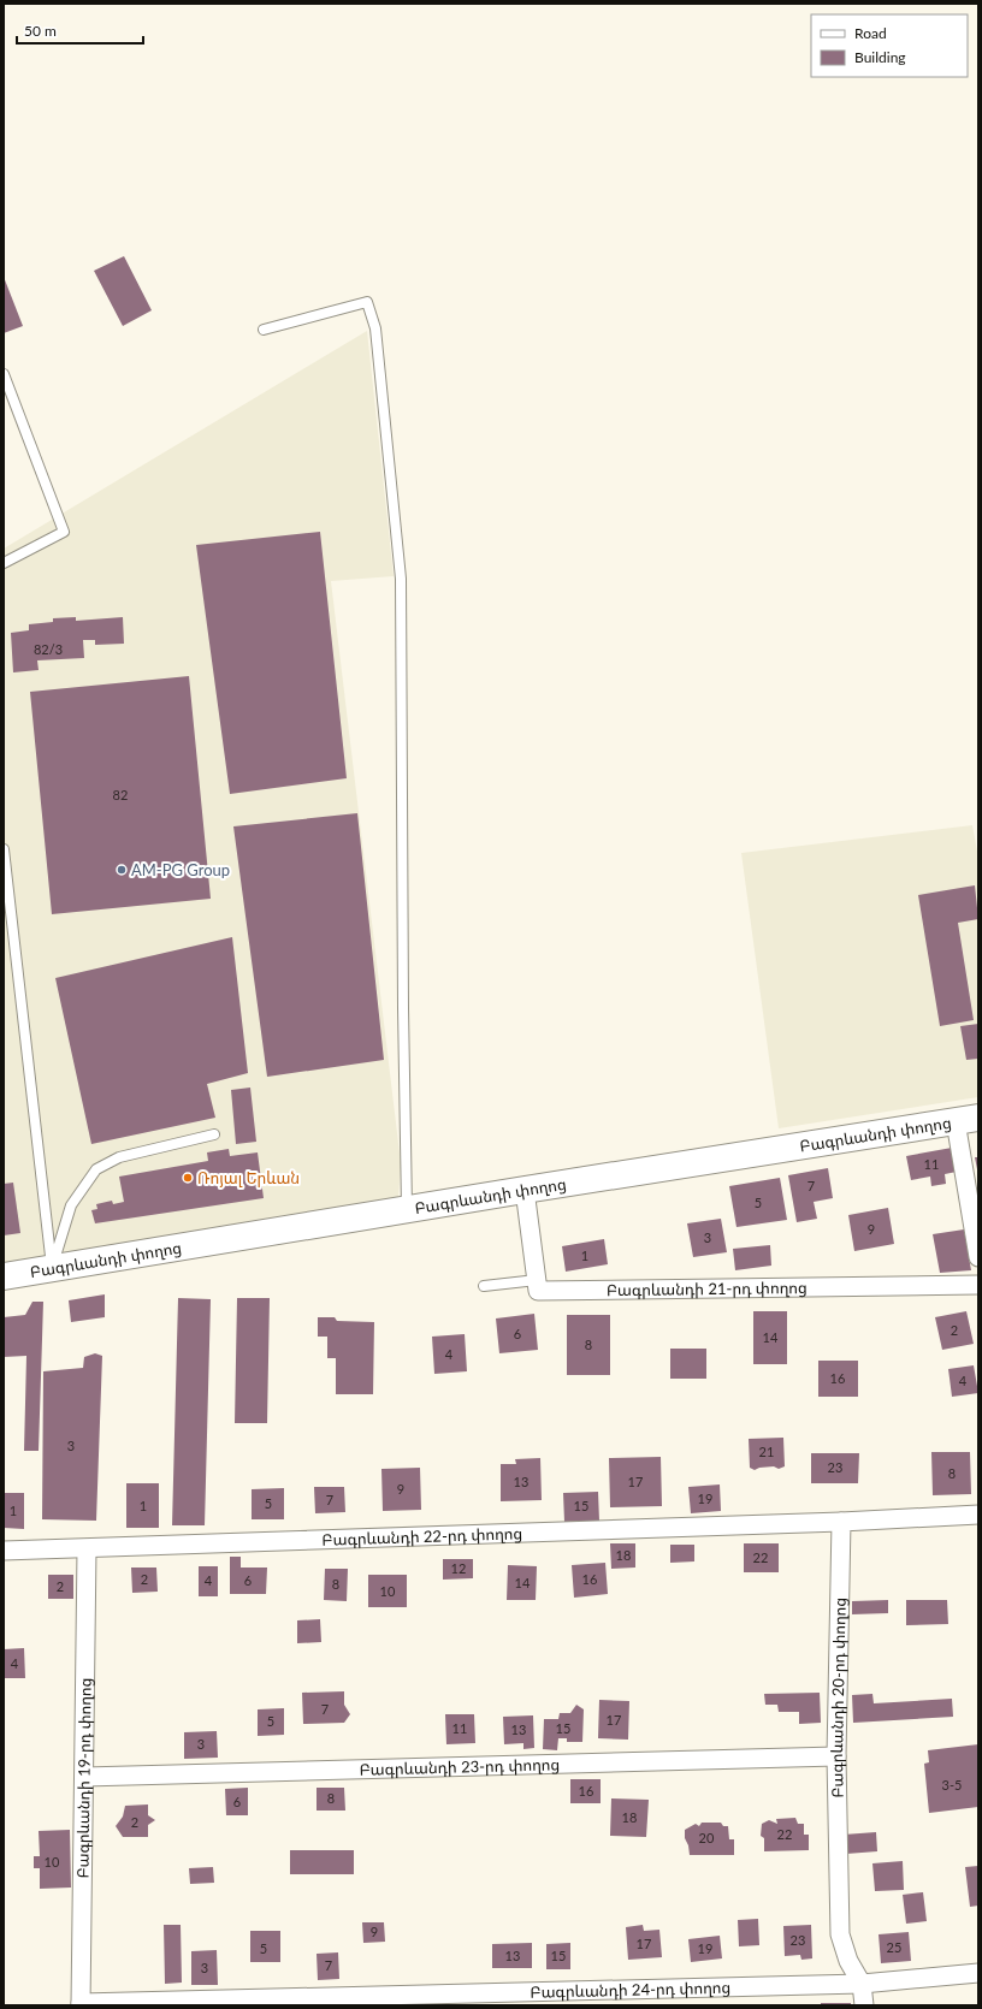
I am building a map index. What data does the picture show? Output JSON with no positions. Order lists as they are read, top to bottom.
{
  "streets": {
    "main road": ["Բագրևանդի փողոց"],
    "street": [
      "Բագրևանդի 21-րդ փողոց",
      "Բագրևանդի 22-րդ փողոց",
      "Բագրևանդի 20-րդ փողոց",
      "Բագրևանդի 23-րդ փողոց",
      "Բագրևանդի 19-րդ փողոց",
      "Բագրևանդի 24-րդ փողոց"
    ]
  },
  "crossings": [
    ["Բագրևանդի 22-րդ փողոց", "Բագրևանդի 20-րդ փողոց"],
    ["Բագրևանդի 22-րդ փողոց", "Բագրևանդի 19-րդ փողոց"],
    ["Բագրևանդի 20-րդ փողոց", "Բագրևանդի 23-րդ փողոց"],
    ["Բագրևանդի 20-րդ փողոց", "Բագրևանդի 24-րդ փողոց"],
    ["Բագրևանդի 23-րդ փողոց", "Բագրևանդի 19-րդ փողոց"],
    ["Բագրևանդի 19-րդ փողոց", "Բագրևանդի 24-րդ փողոց"]
  ],
  "places": ["AM-PG Group", "Ռոյալ Երևան"],
  "house_numbers": [
    "82/3",
    "82",
    "11",
    "7",
    "5",
    "9",
    "3",
    "1",
    "2",
    "6",
    "14",
    "8",
    "4",
    "16",
    "4",
    "3",
    "21",
    "23",
    "8",
    "13",
    "17",
    "9",
    "19",
    "7",
    "5",
    "1",
    "15",
    "1",
    "18",
    "22",
    "12",
    "2",
    "16",
    "4",
    "6",
    "14",
    "8",
    "2",
    "10",
    "4",
    "7",
    "17",
    "5",
    "11",
    "15",
    "13",
    "3",
    "3-5",
    "16",
    "8",
    "6",
    "18",
    "2",
    "22",
    "20",
    "10",
    "9",
    "23",
    "17",
    "25",
    "5",
    "19",
    "13",
    "15",
    "7",
    "3"
  ],
  "legend": ["Road", "Building"],
  "scale_bar": "50 m"
}
